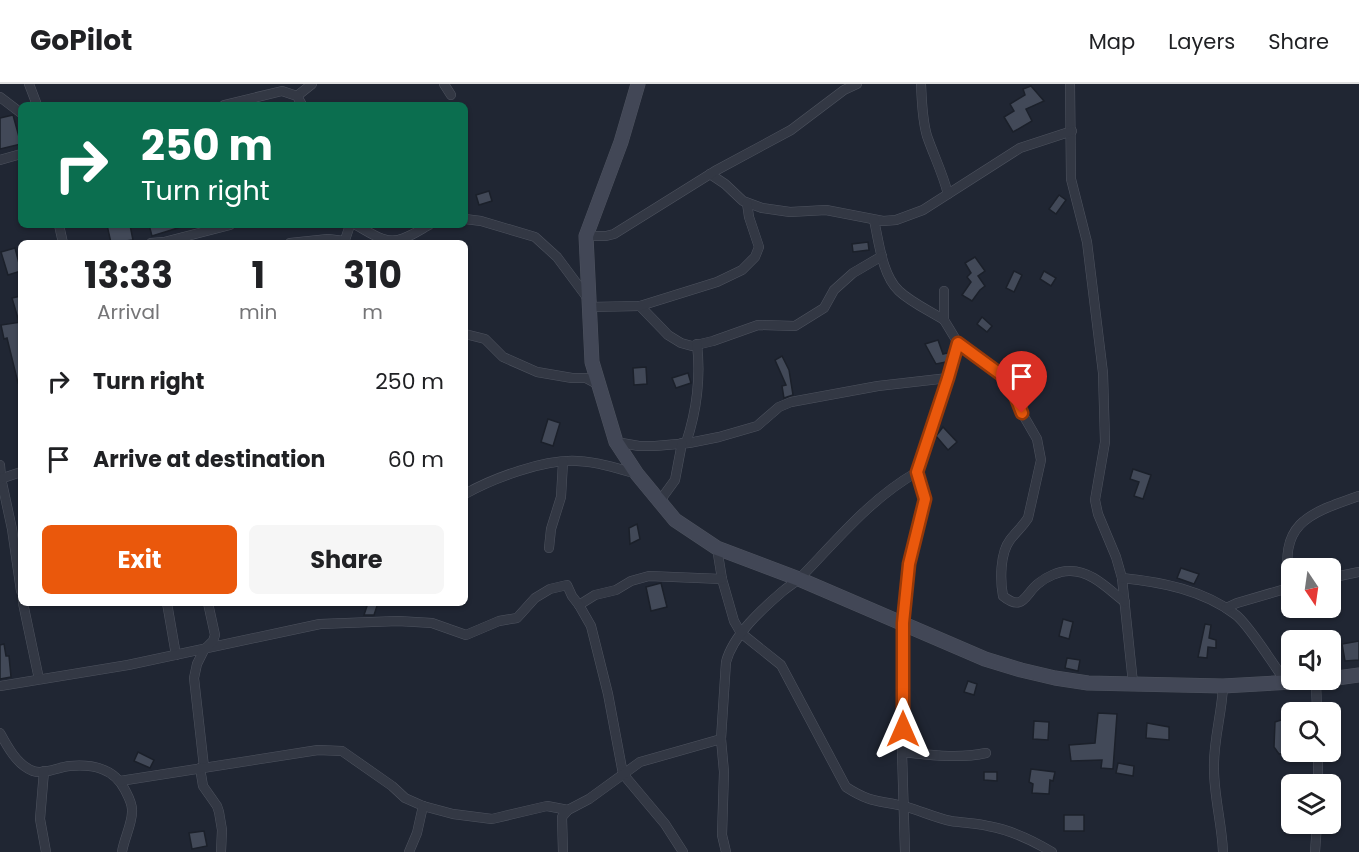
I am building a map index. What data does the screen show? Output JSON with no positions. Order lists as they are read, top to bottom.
{
  "north": "bottom",
  "page": {
    "header": "GoPilot",
    "nav": ["Map", "Layers", "Share"],
    "turn": ["250 m", "Turn right"],
    "eta": [
      "13:33",
      "Arrival",
      "1",
      "min",
      "310",
      "m"
    ],
    "list": [
      {
        "name": "Turn right",
        "value": "250 m"
      },
      {
        "name": "Arrive at destination",
        "value": "60 m"
      }
    ],
    "buttons": ["Exit", "Share"]
  }
}
